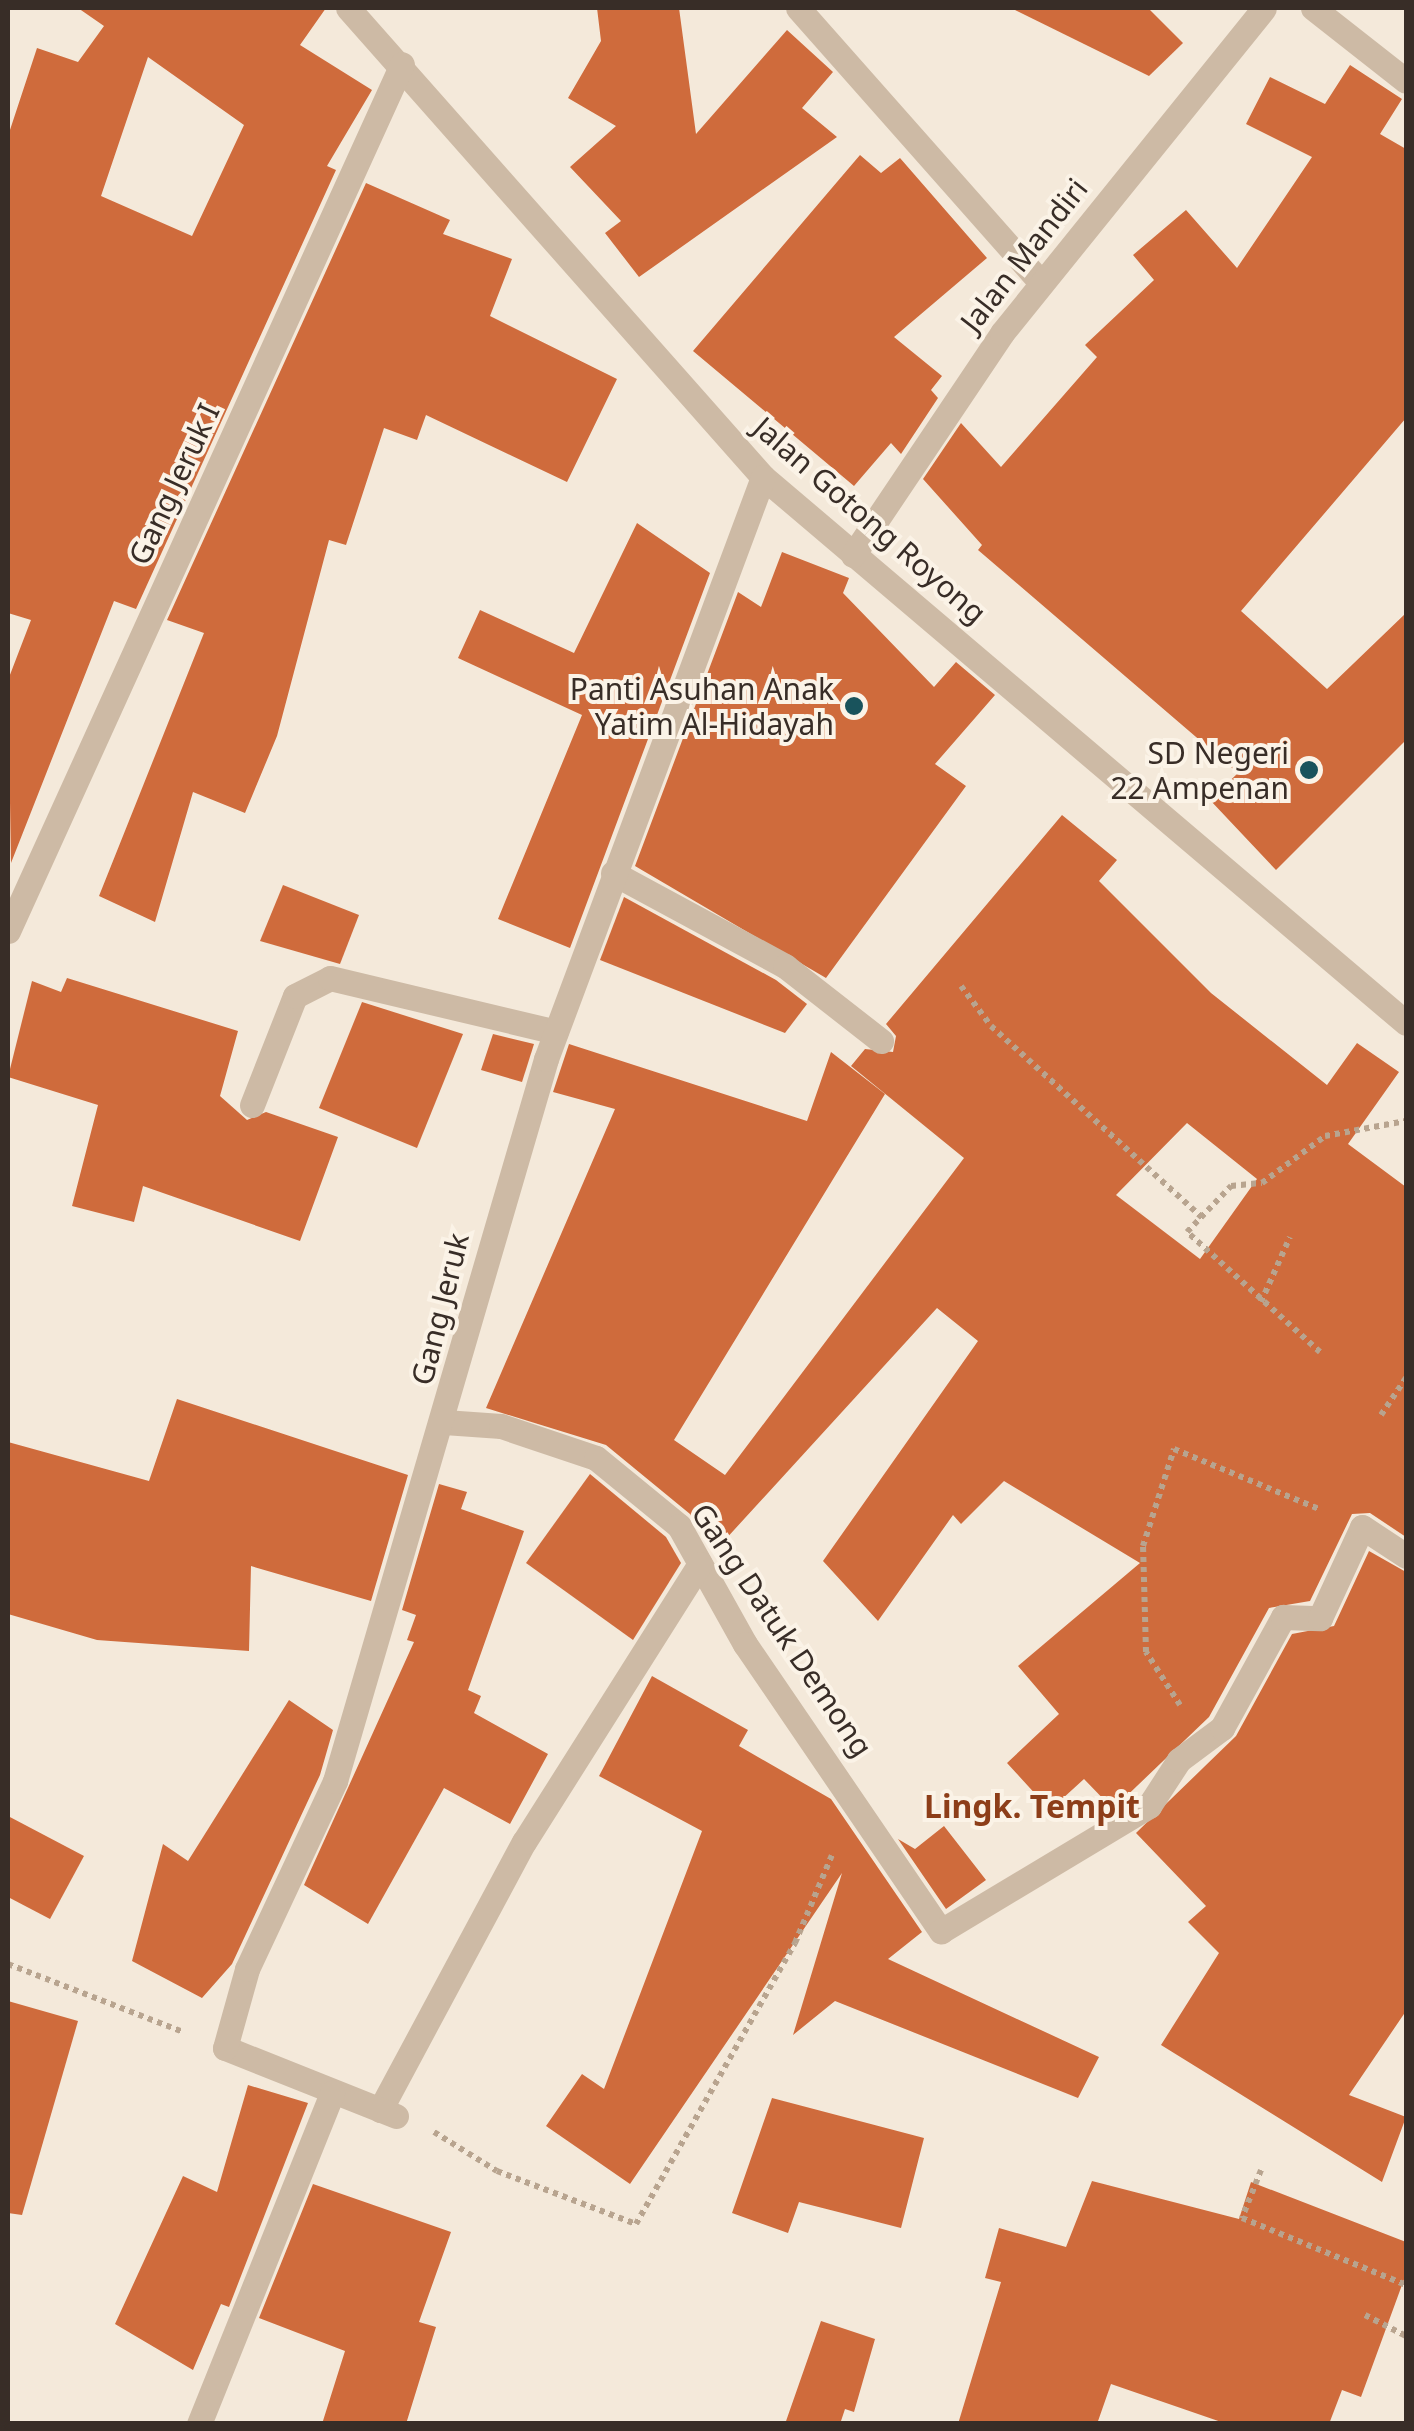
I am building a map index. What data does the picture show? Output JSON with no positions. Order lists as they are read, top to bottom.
{
  "streets": {
    "street": [
      "Jalan Mandiri",
      "Gang Jeruk I",
      "Jalan Gotong Royong",
      "Gang Jeruk",
      "Gang Datuk Demong"
    ]
  },
  "crossings": [
    ["Jalan Mandiri", "Jalan Gotong Royong"],
    ["Gang Jeruk I", "Jalan Gotong Royong"],
    ["Jalan Gotong Royong", "Gang Jeruk"],
    ["Gang Jeruk", "Gang Datuk Demong"]
  ],
  "districts": ["Lingk. Tempit"],
  "places": ["Panti Asuhan Anak Yatim Al-Hidayah", "SD Negeri 22 Ampenan"]
}
